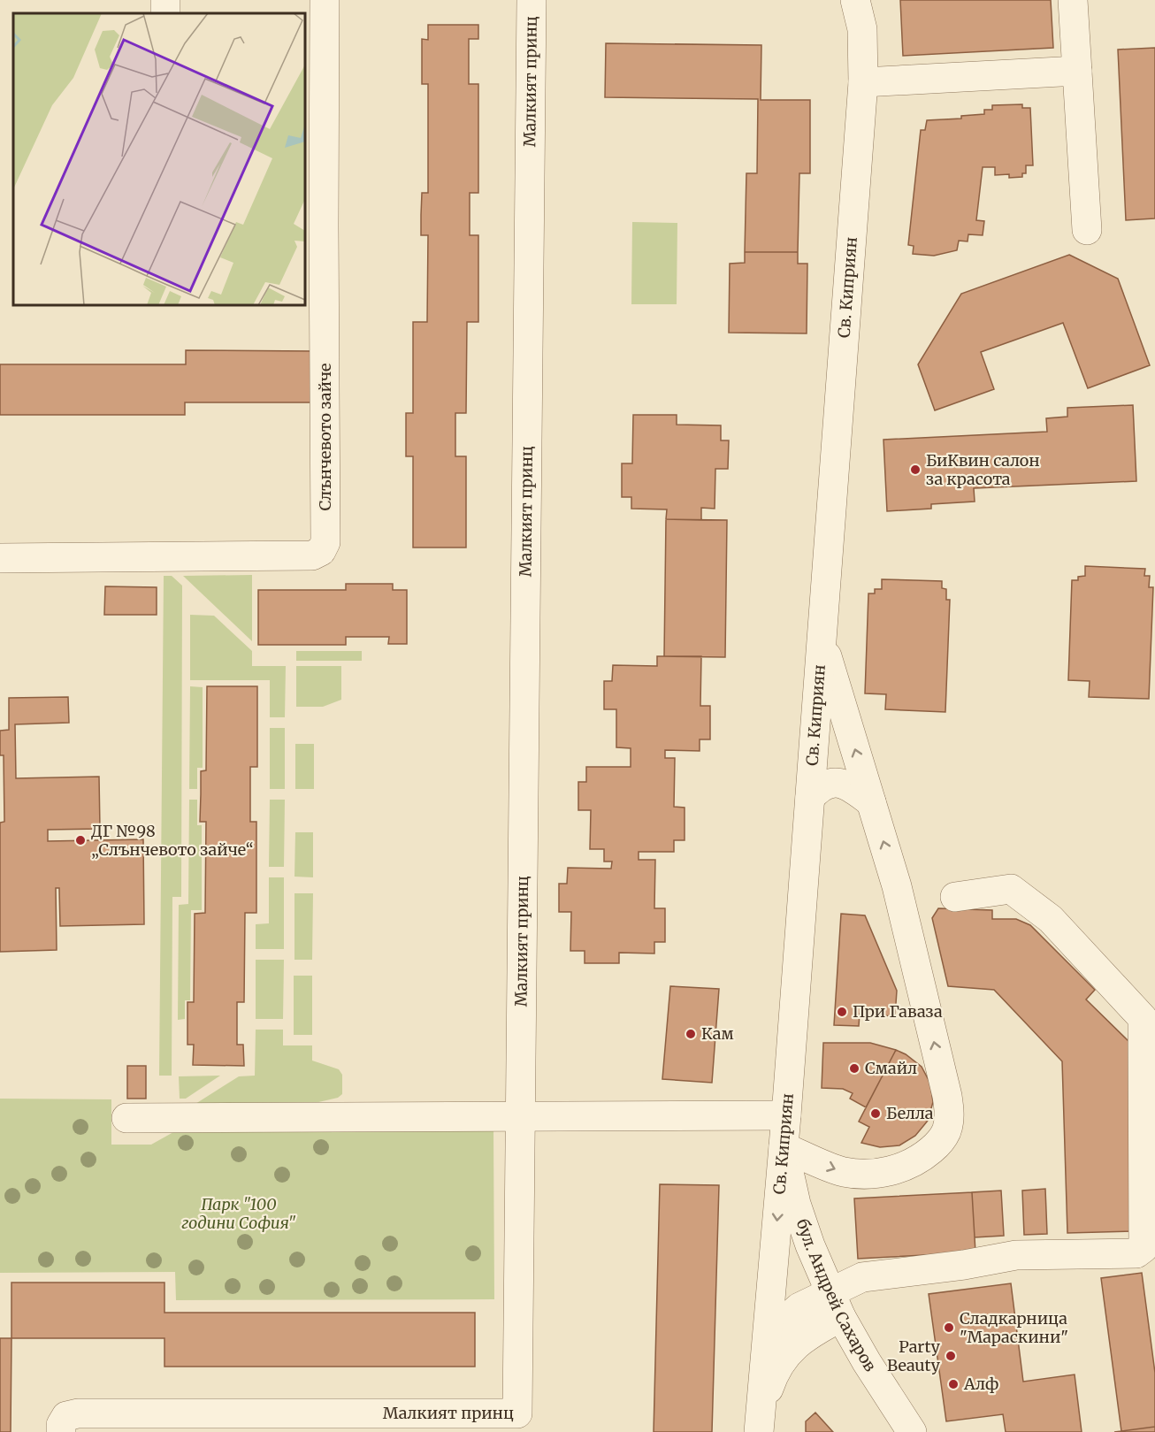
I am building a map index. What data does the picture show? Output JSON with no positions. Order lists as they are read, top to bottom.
{
  "streets": {
    "street": [
      "Малкият принц",
      "Св. Киприян",
      "Слънчевото зайче",
      "бул. Андрей Сахаров"
    ]
  },
  "crossings": [
    ["Св. Киприян", "бул. Андрей Сахаров"]
  ],
  "parks": ["Парк \"100 години София\""],
  "places": [
    "БиКвин салон за красота",
    "ДГ №98 „Слънчевото зайче“",
    "При Гаваза",
    "Кам",
    "Смайл",
    "Белла",
    "Сладкарница \"Мараскини\"",
    "Party Beauty",
    "Алф"
  ]
}
